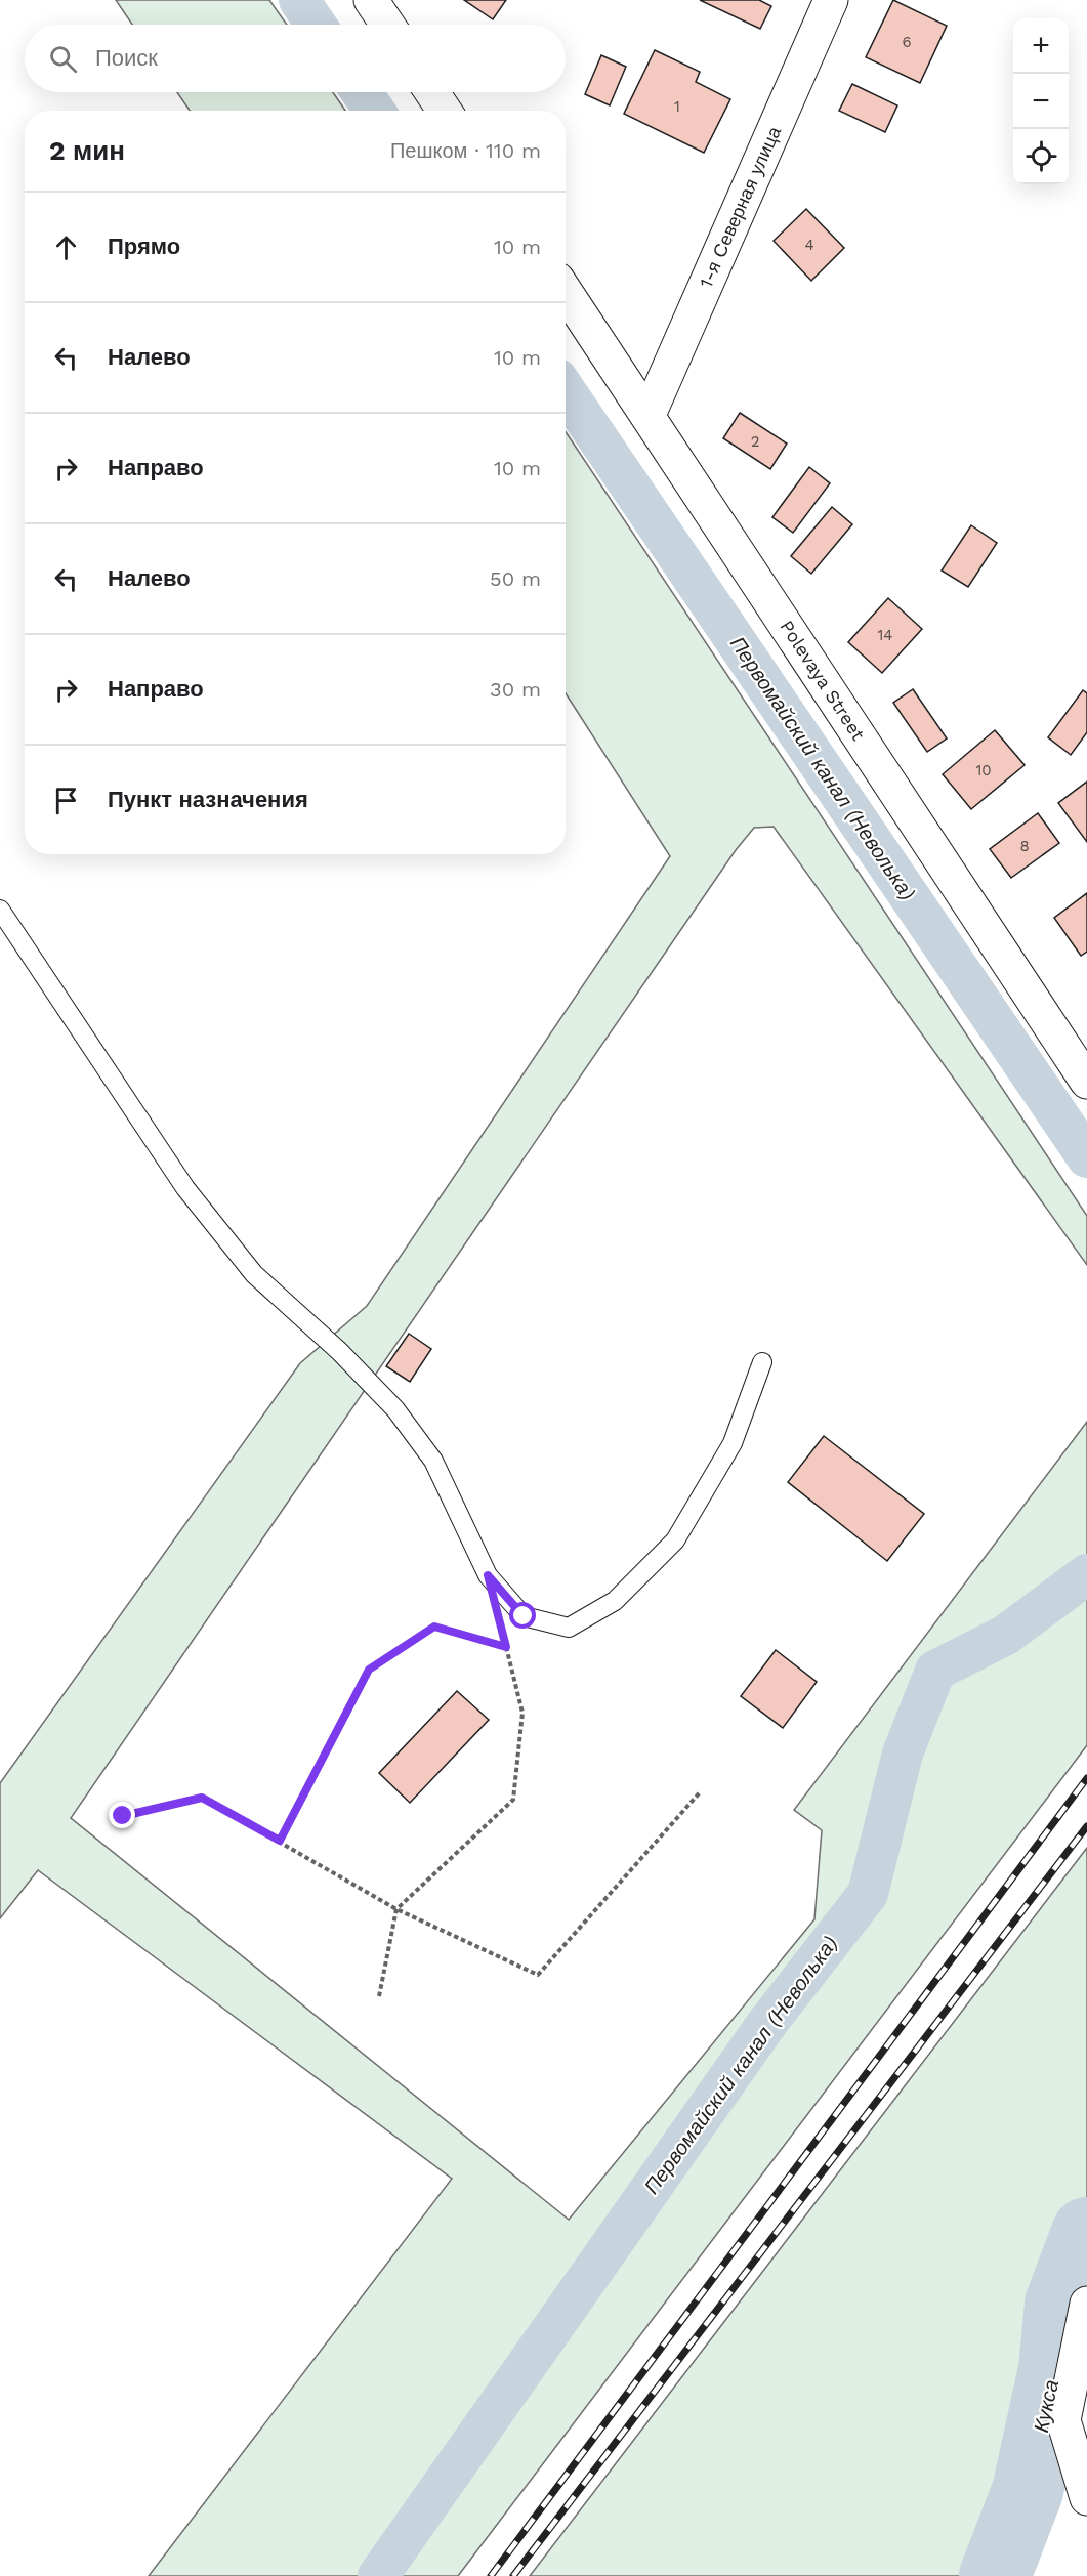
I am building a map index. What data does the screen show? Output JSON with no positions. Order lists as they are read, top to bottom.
{
  "streets": {
    "street": ["1-я Северная улица", "Polevaya Street"]
  },
  "crossings": [
    ["1-я Северная улица", "Polevaya Street"]
  ],
  "water": ["Первомайский канал (Неволька)", "Кукса"],
  "house_numbers": [
    "6",
    "1",
    "4",
    "2",
    "14",
    "10",
    "8"
  ],
  "page": {
    "map_buttons": ["+", "−"],
    "search": "Поиск",
    "heading": ["2 мин", "Пешком · 110 m"],
    "list": [
      ["Прямо", "10 m"],
      ["Налево", "10 m"],
      ["Направо", "10 m"],
      ["Налево", "50 m"],
      ["Направо", "30 m"],
      "Пункт назначения"
    ]
  }
}
